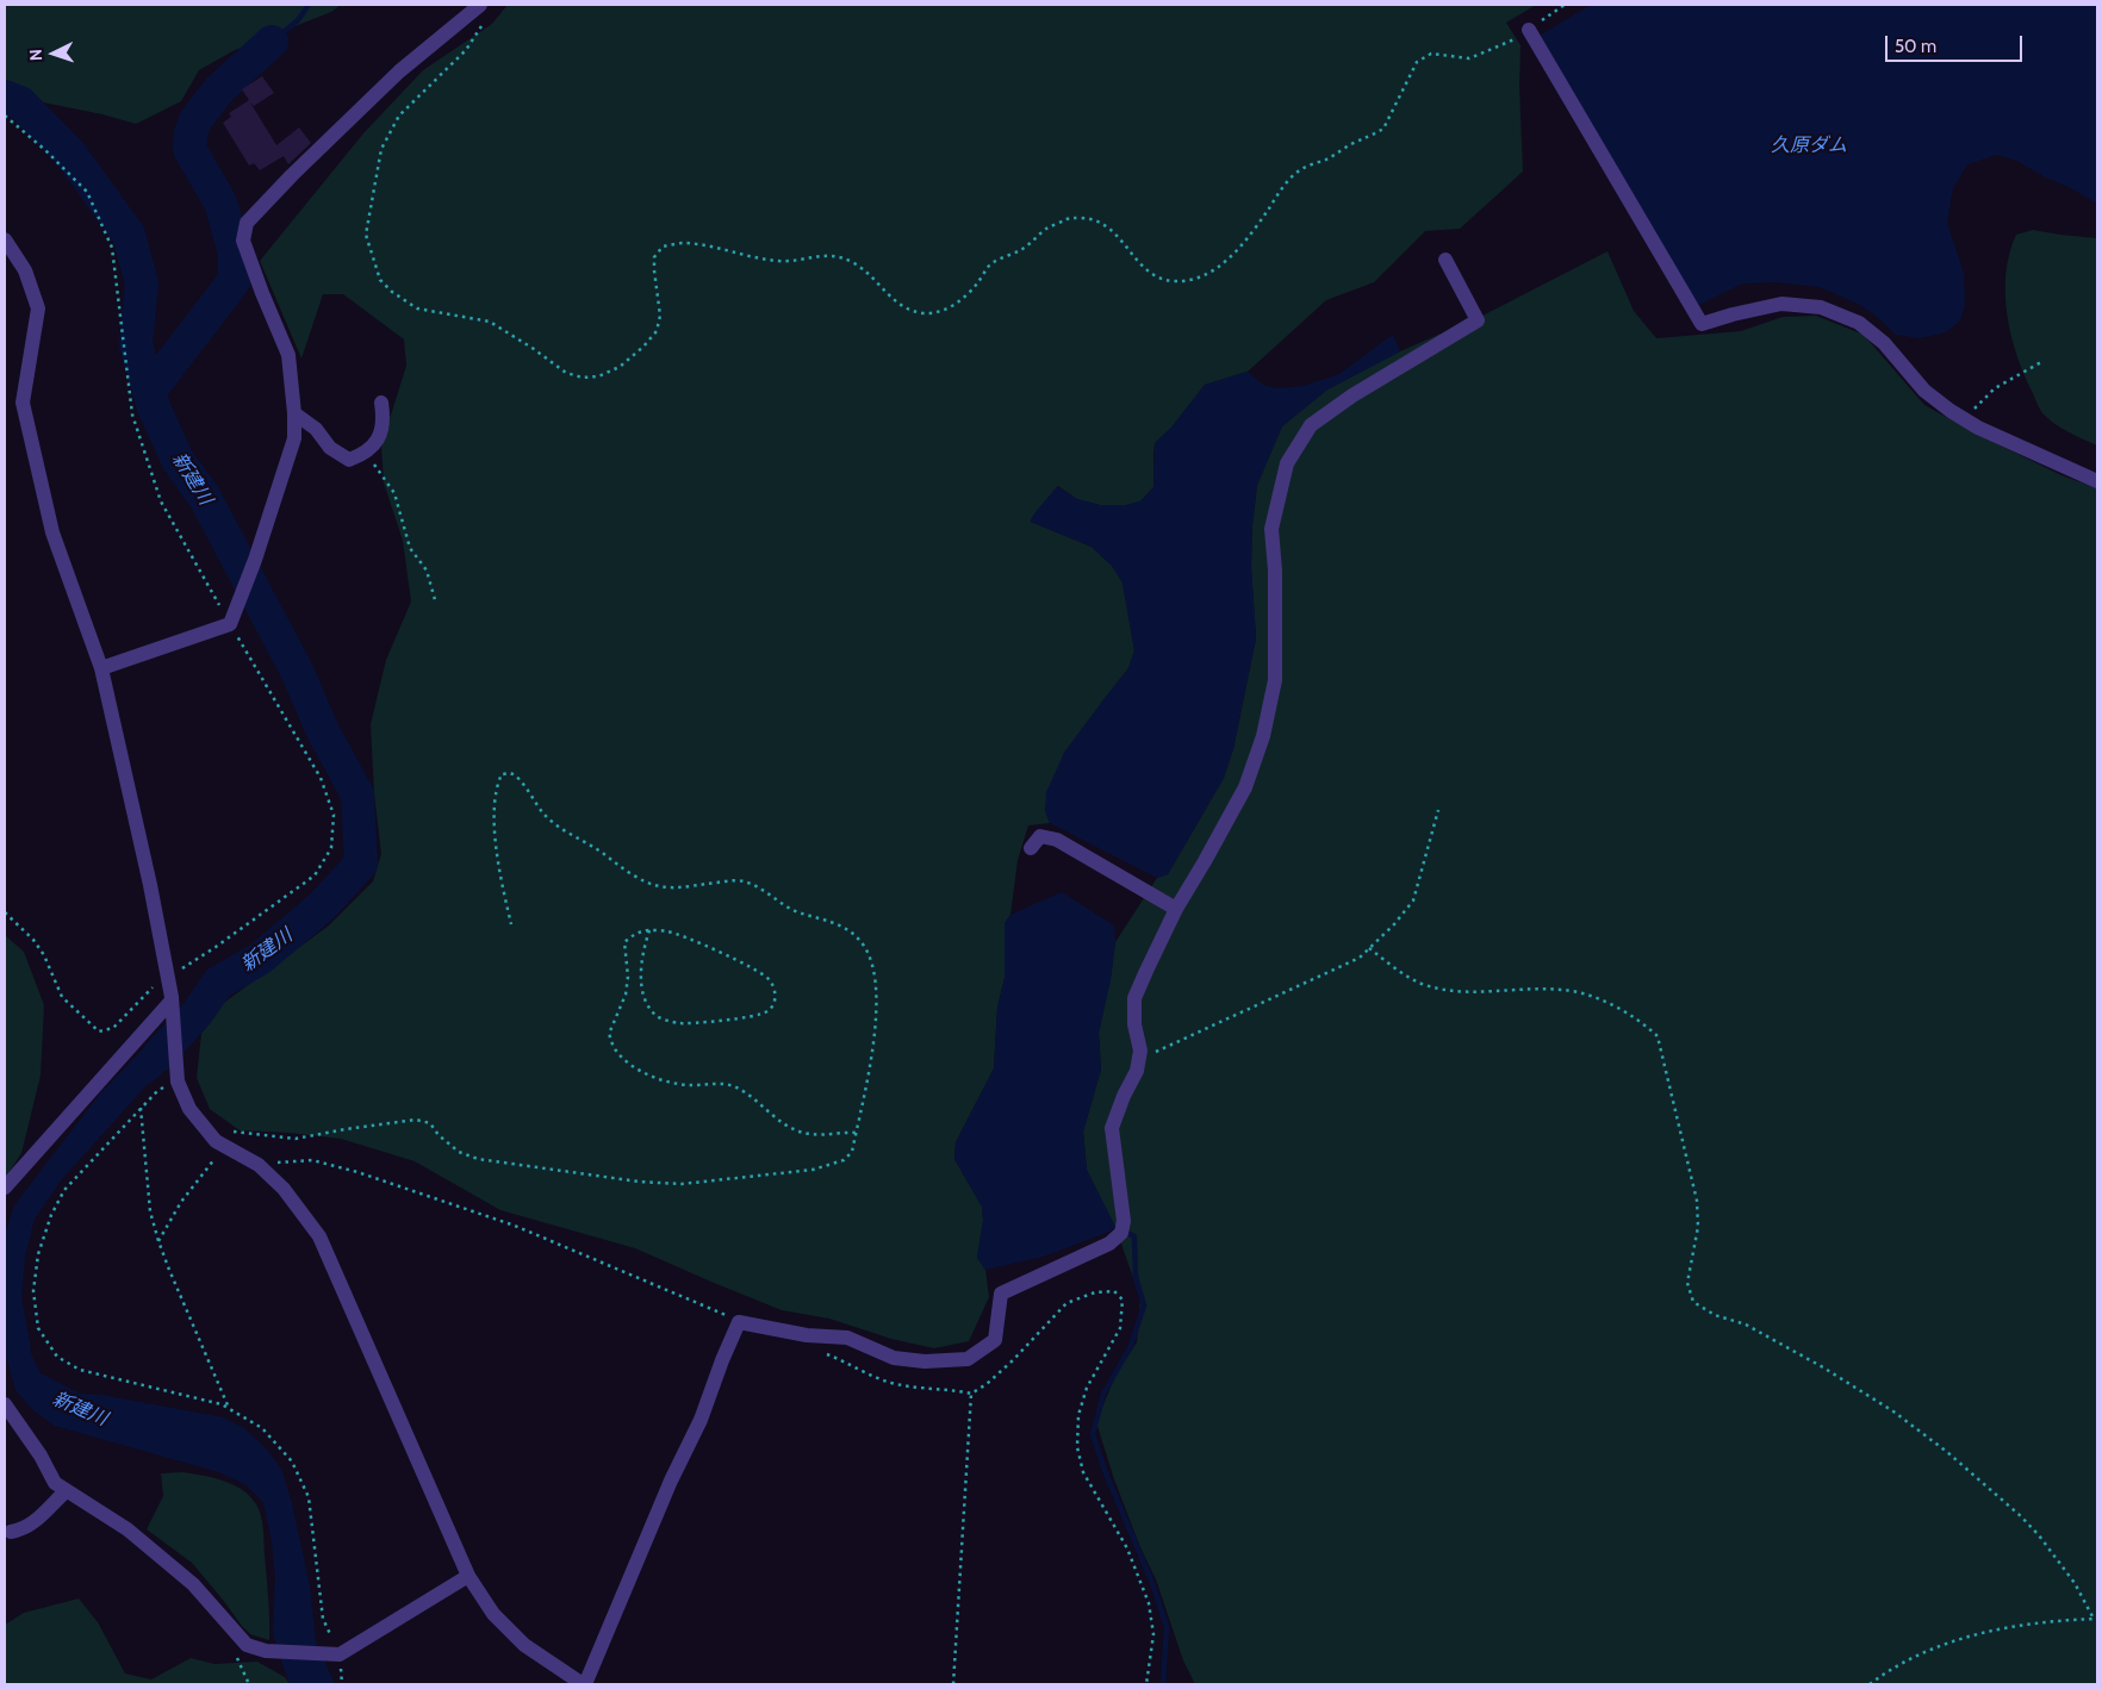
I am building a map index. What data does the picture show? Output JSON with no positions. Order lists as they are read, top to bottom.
{
  "water": ["久原ダム", "新建川"],
  "scale_bar": "50 m",
  "north": "left"
}
